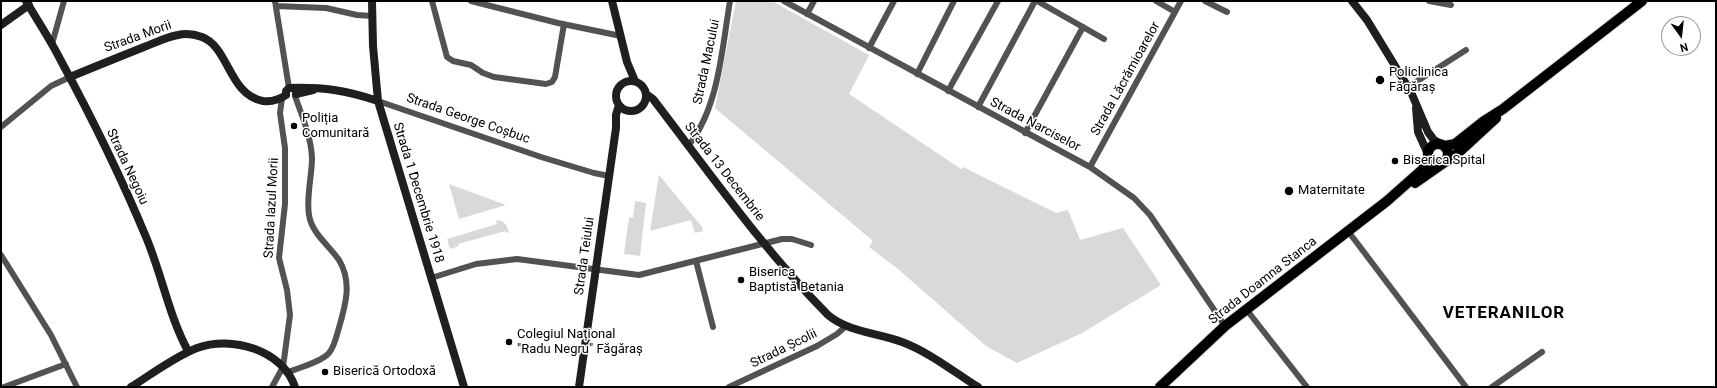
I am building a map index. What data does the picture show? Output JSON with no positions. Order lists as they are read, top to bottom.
{
  "streets": {
    "main road": [
      "Strada Morii",
      "Strada George Coșbuc",
      "Strada Negoiu",
      "Strada 13 Decembrie",
      "Strada 1 Decembrie 1918",
      "Strada Teiului",
      "Strada Doamna Stanca"
    ],
    "street": [
      "Strada Macului",
      "Strada Lăcrămioarelor",
      "Strada Narciselor",
      "Strada Iazul Morii",
      "Strada Școlii"
    ]
  },
  "crossings": [
    ["Strada Morii", "Strada George Coșbuc"],
    ["Strada Morii", "Strada Negoiu"],
    ["Strada Morii", "Strada Iazul Morii"],
    ["Strada Macului", "Strada 13 Decembrie"],
    ["Strada Lăcrămioarelor", "Strada Narciselor"],
    ["Strada George Coșbuc", "Strada 1 Decembrie 1918"],
    ["Strada George Coșbuc", "Strada Iazul Morii"],
    ["Strada George Coșbuc", "Strada Teiului"],
    ["Strada Narciselor", "Strada Doamna Stanca"],
    ["Strada 13 Decembrie", "Strada Teiului"],
    ["Strada 13 Decembrie", "Strada Școlii"]
  ],
  "districts": ["VETERANILOR"],
  "places": [
    "Policlinica Făgăraș",
    "Poliția Comunitară",
    "Biserica Spital",
    "Maternitate",
    "Biserica Baptistă Betania",
    "Colegiul Național \"Radu Negru\" Făgăraș",
    "Biserică Ortodoxă"
  ],
  "north": "bottom"
}
